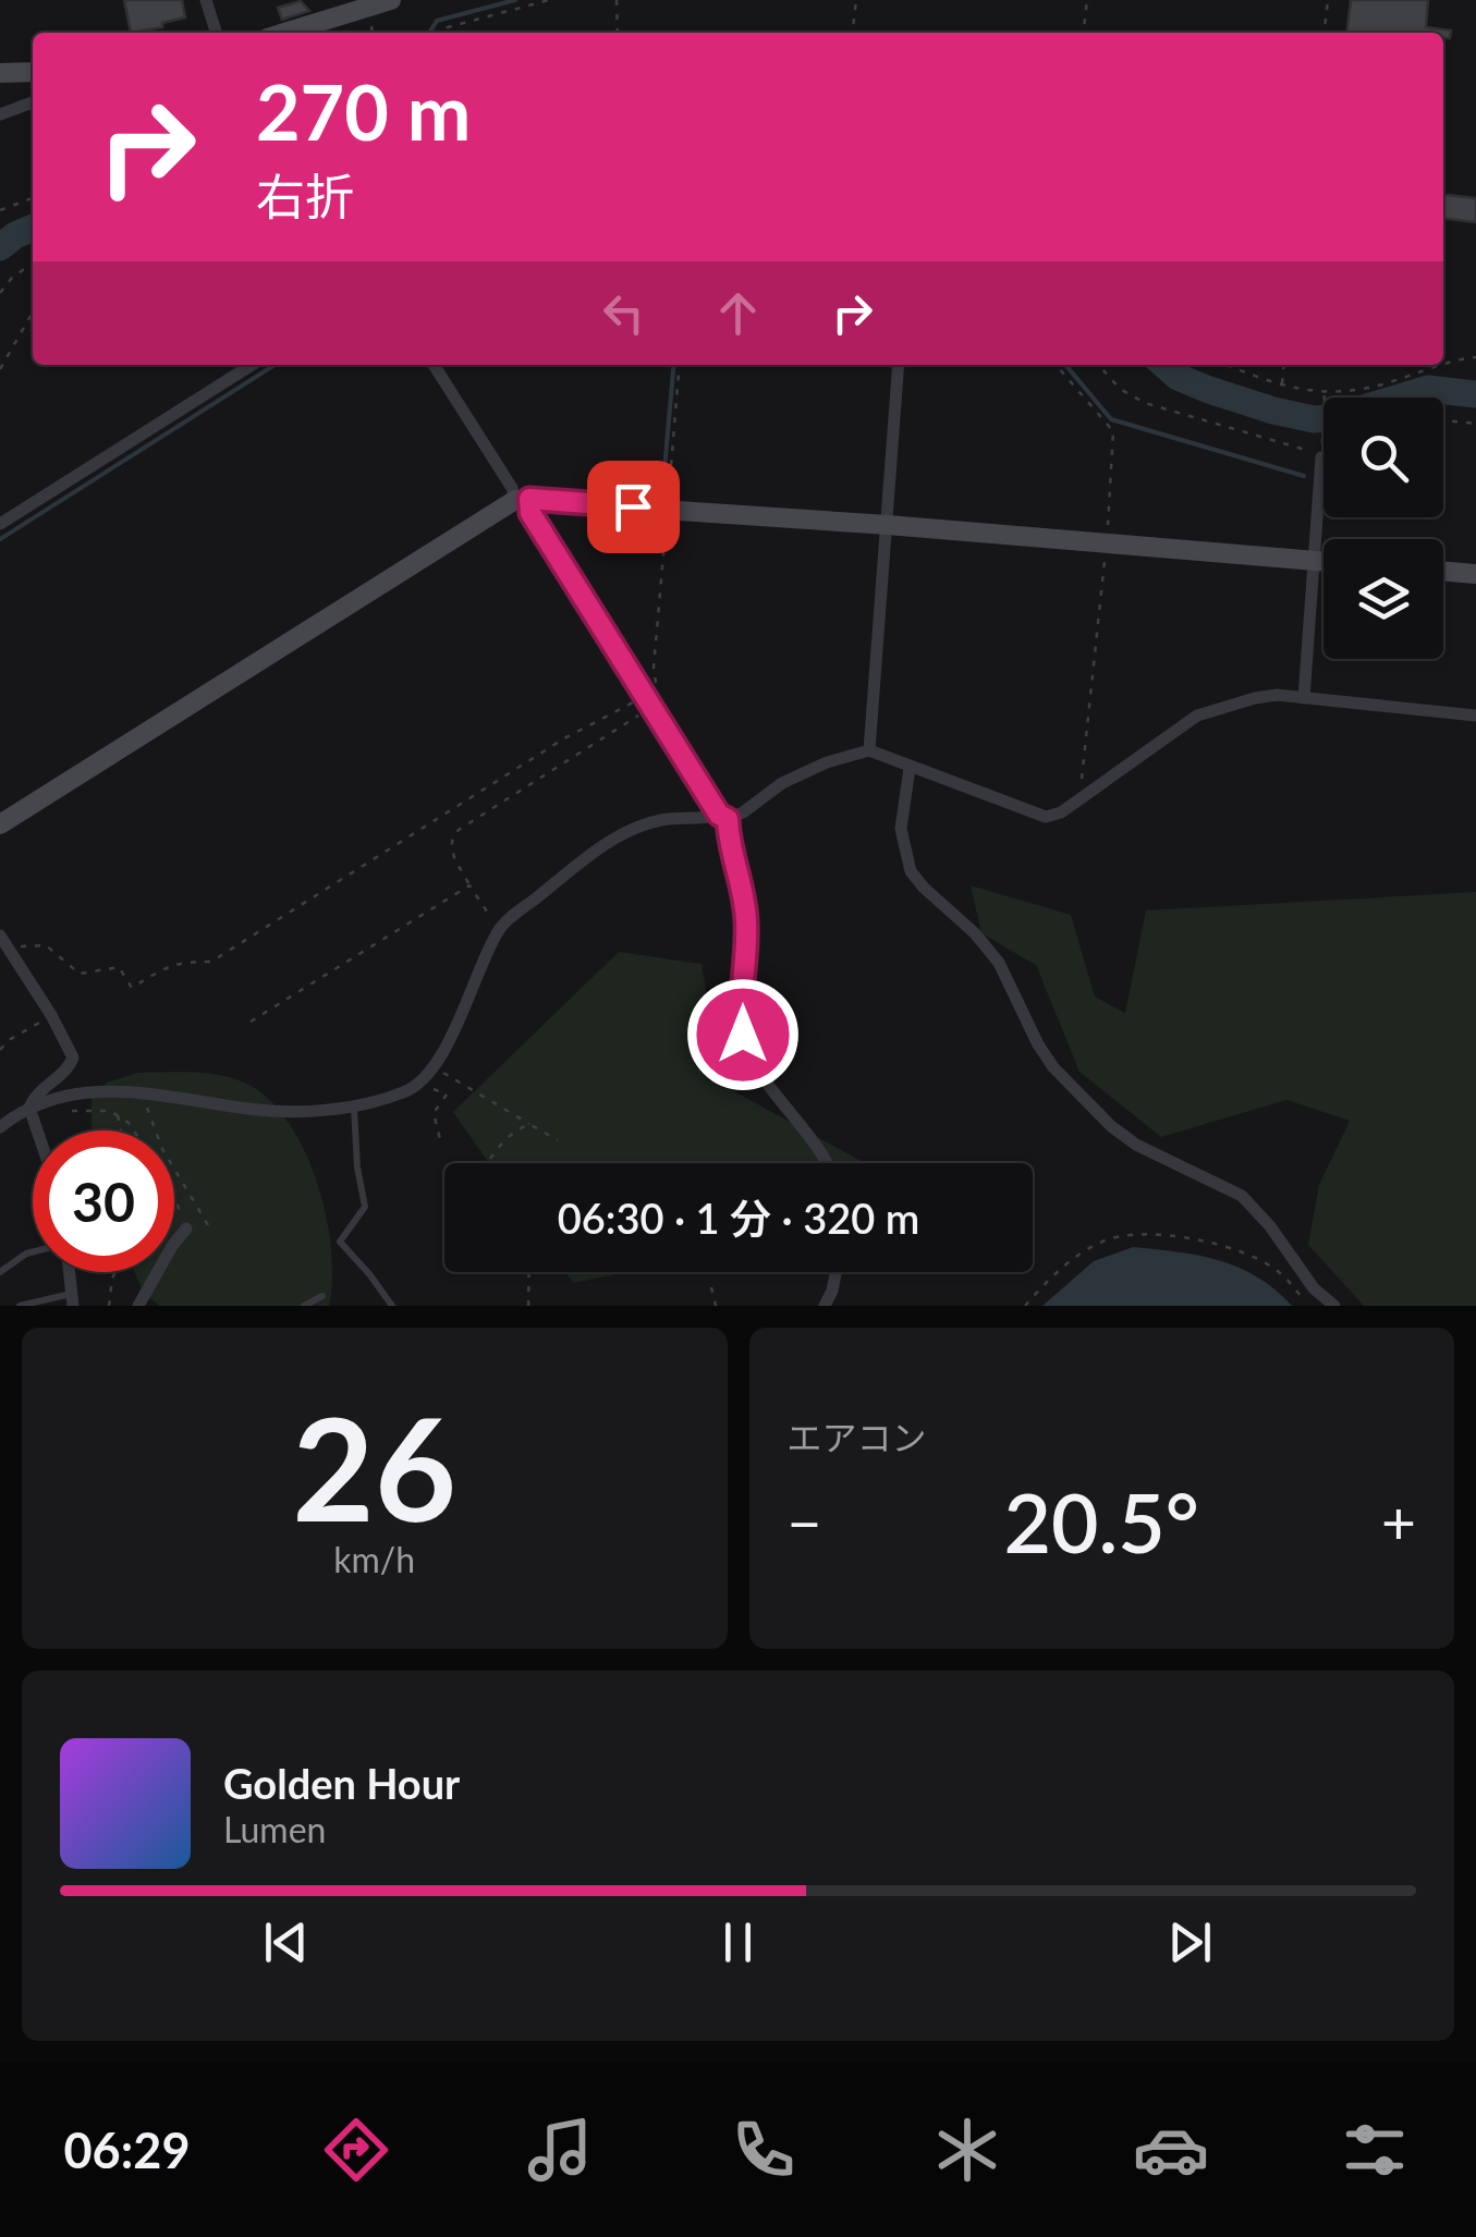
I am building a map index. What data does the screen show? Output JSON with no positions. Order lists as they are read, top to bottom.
{
  "page": {
    "turn": ["270 m", "右折"],
    "limit": "30",
    "trip": "06:30 · 1 分 · 320 m",
    "tile": [
      ["26", "km/h"],
      "エアコン"
    ],
    "heat": ["−", "20.5°", "+"],
    "song": ["Golden Hour", "Lumen"],
    "tabs": "06:29"
  }
}
